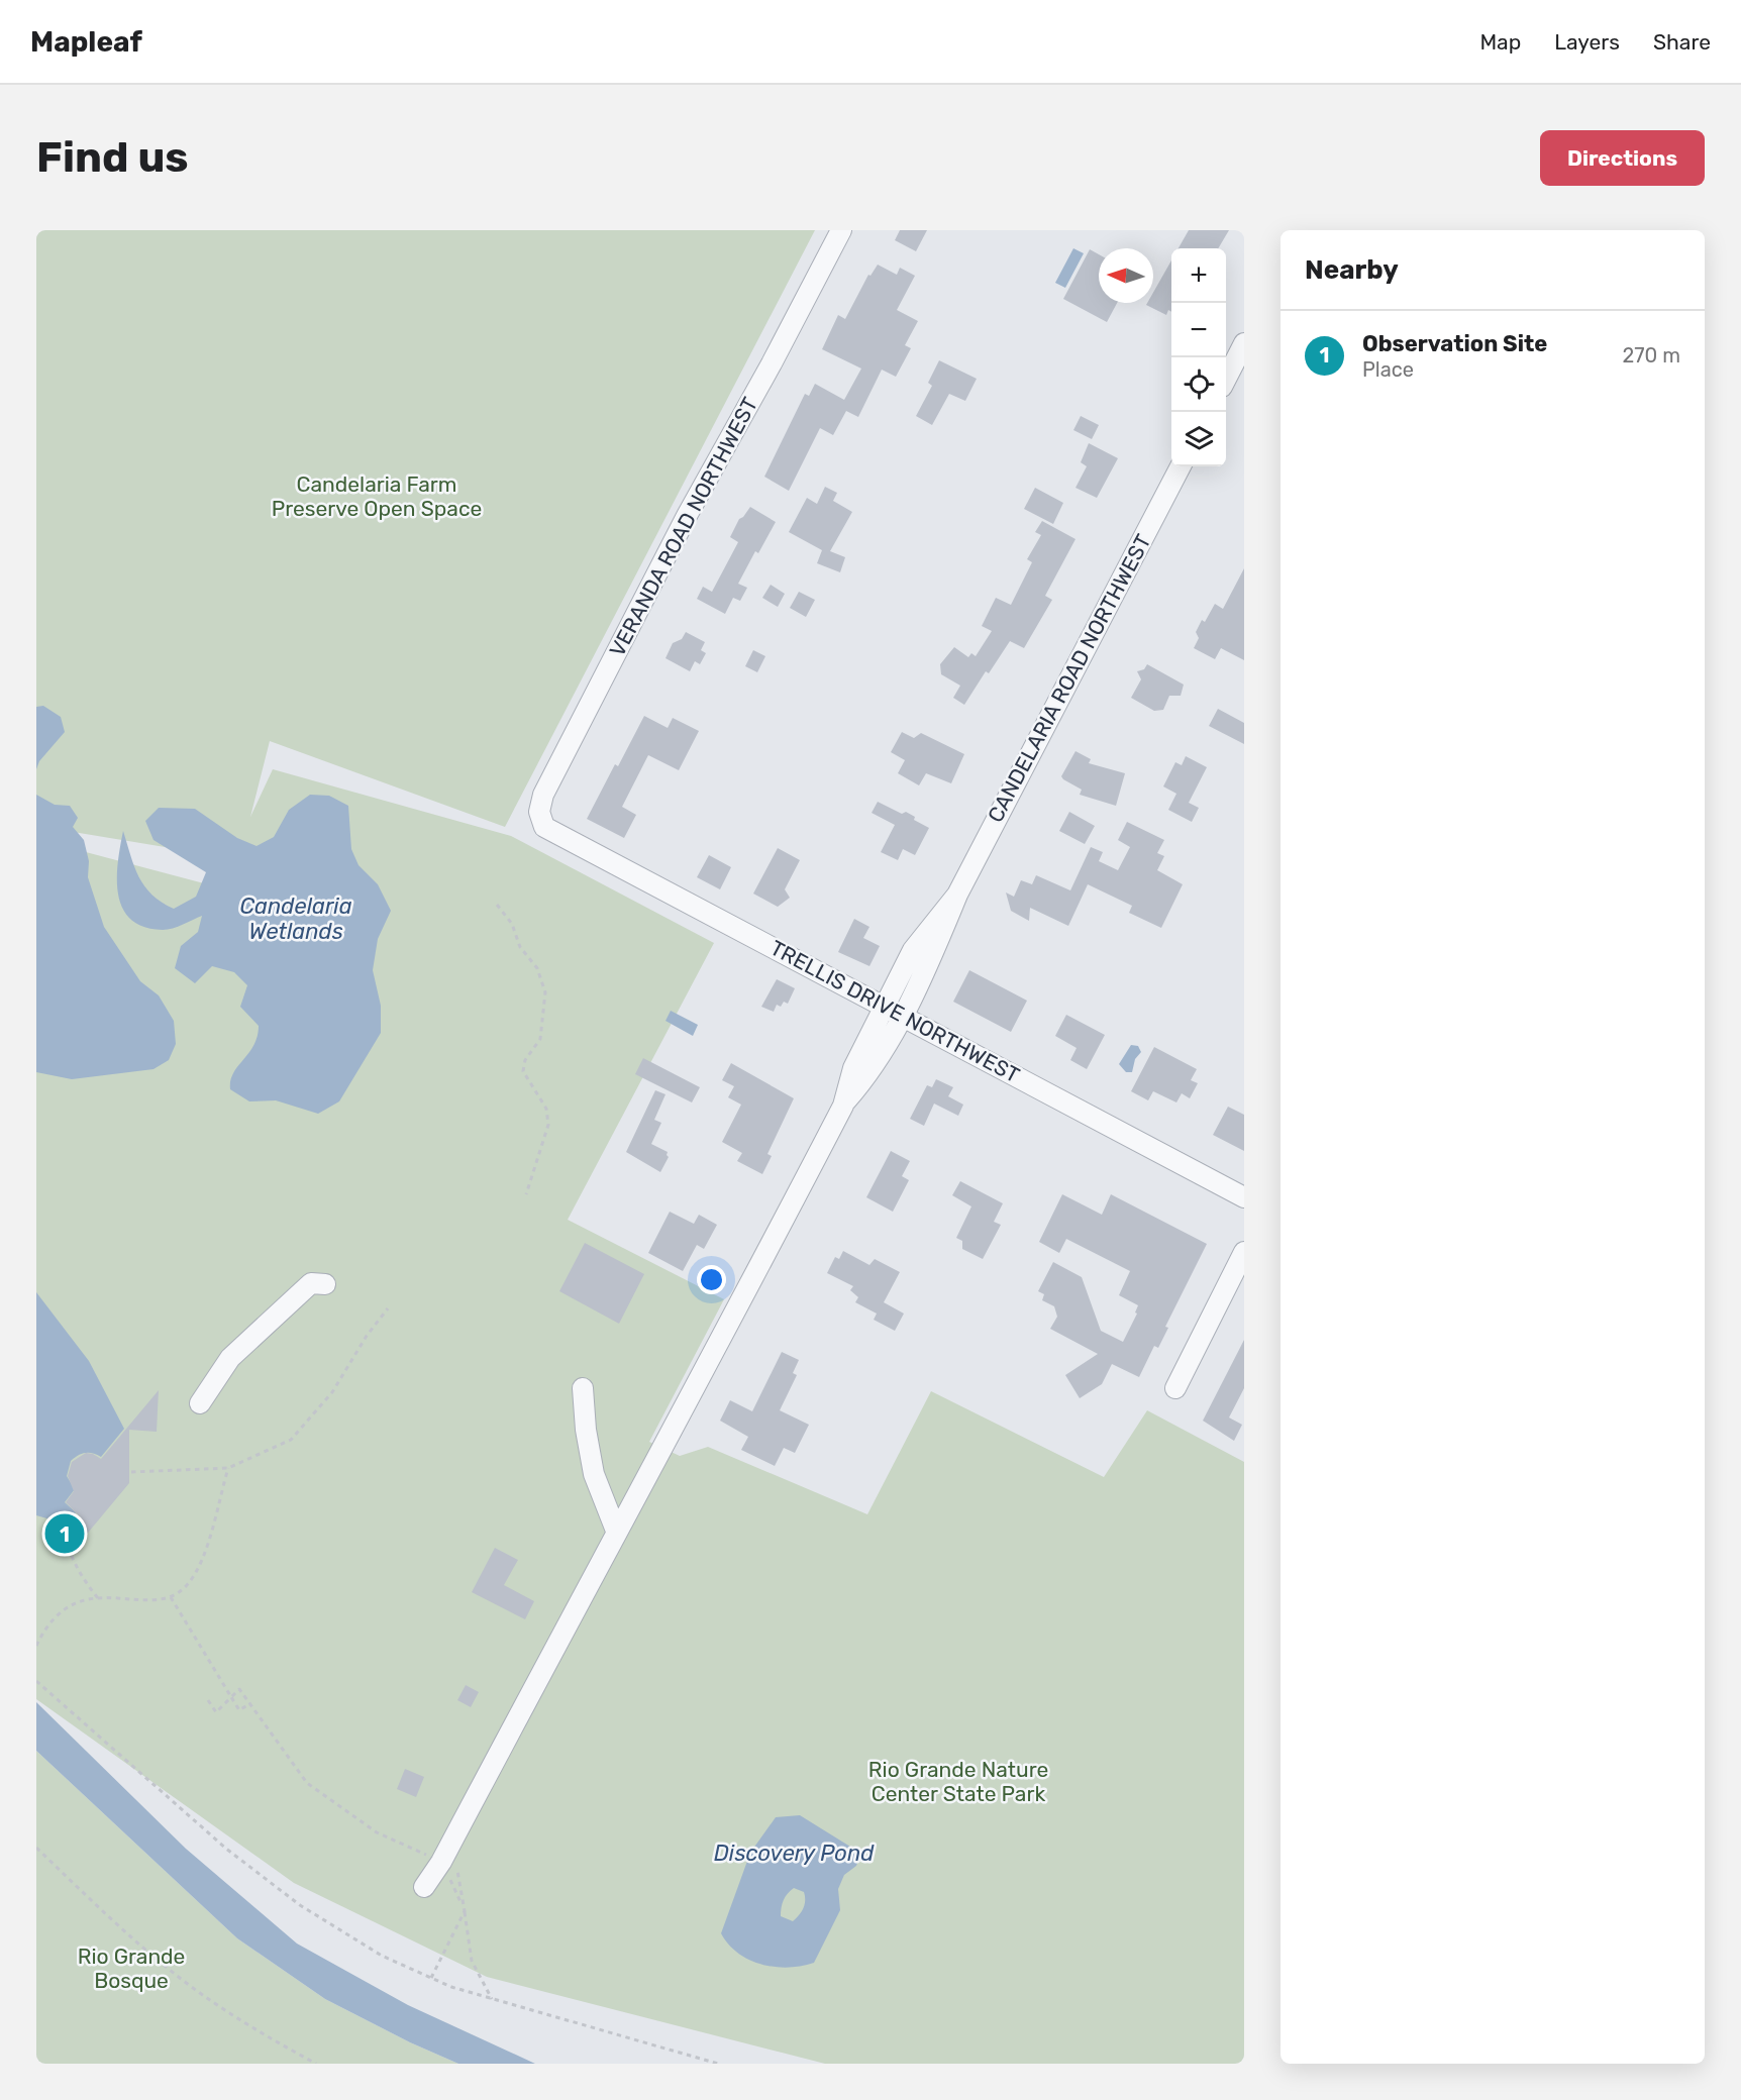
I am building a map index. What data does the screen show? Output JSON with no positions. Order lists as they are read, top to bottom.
{
  "streets": {
    "street": ["VERANDA ROAD NORTHWEST", "CANDELARIA ROAD NORTHWEST", "TRELLIS DRIVE NORTHWEST"]
  },
  "crossings": [
    ["VERANDA ROAD NORTHWEST", "TRELLIS DRIVE NORTHWEST"],
    ["CANDELARIA ROAD NORTHWEST", "TRELLIS DRIVE NORTHWEST"]
  ],
  "water": ["Candelaria Wetlands", "Discovery Pond"],
  "parks": ["Candelaria Farm Preserve Open Space", "Rio Grande Nature Center State Park", "Rio Grande Bosque"],
  "north": "left",
  "page": {
    "header": "Mapleaf",
    "nav": ["Map", "Layers", "Share"],
    "buttons": "Directions",
    "title": "Find us",
    "heading": "Nearby",
    "map_buttons": ["+", "−"],
    "list": [
      {
        "mark": "1",
        "name": "Observation Site",
        "note": "Place",
        "value": "270 m"
      }
    ],
    "pins": "1"
  }
}
